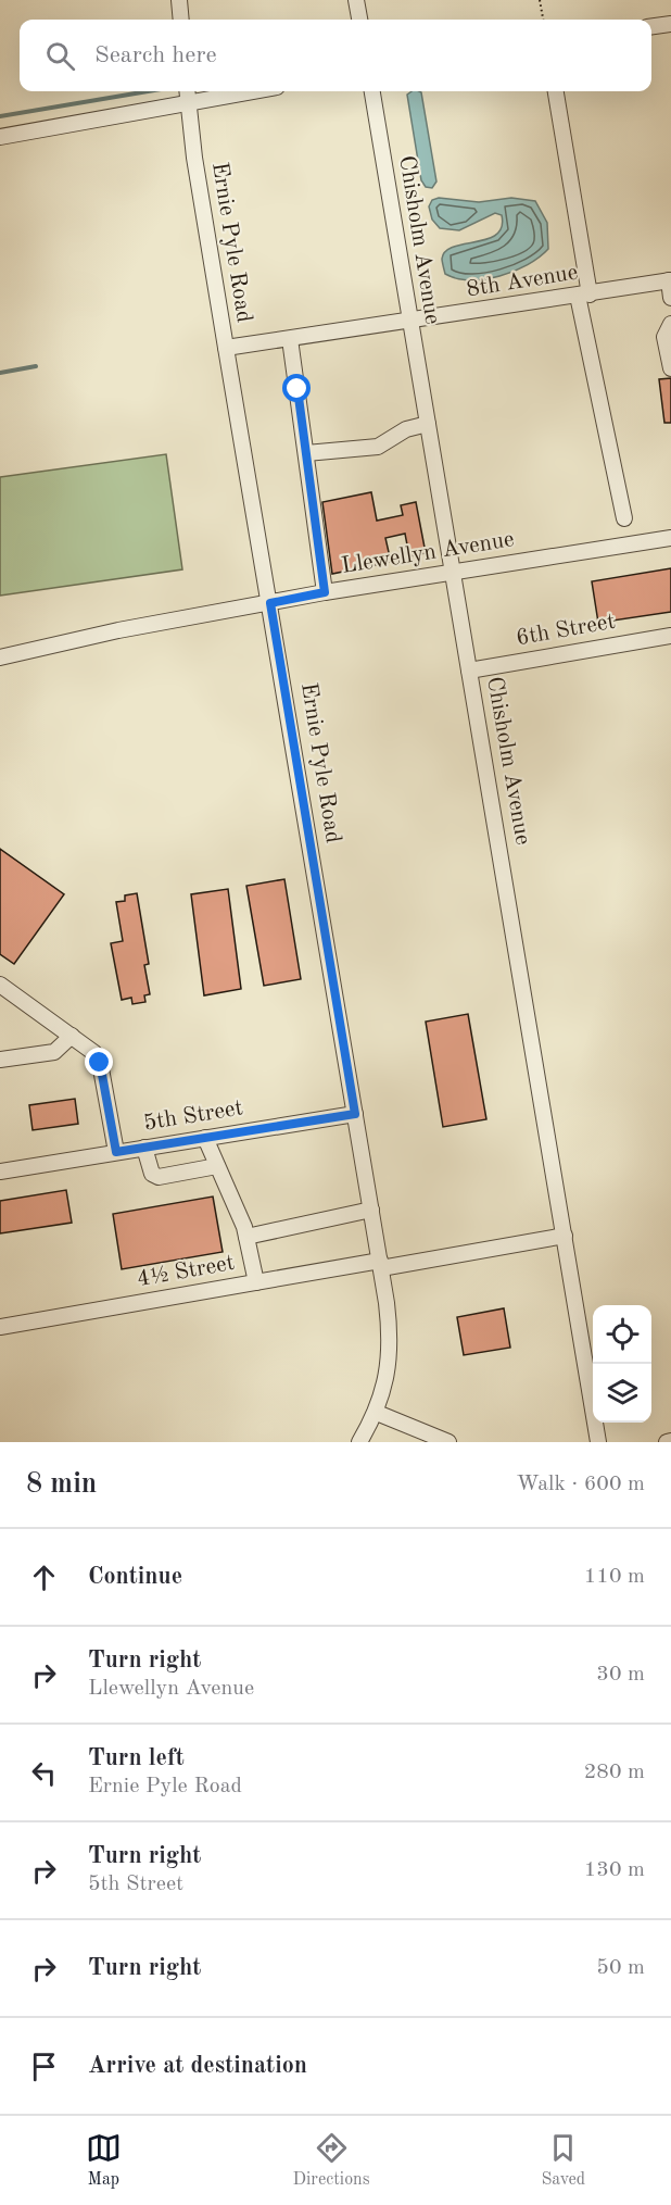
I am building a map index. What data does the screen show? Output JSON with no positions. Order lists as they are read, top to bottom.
{
  "streets": {
    "street": [
      "Chisholm Avenue",
      "Ernie Pyle Road",
      "8th Avenue",
      "Llewellyn Avenue",
      "6th Street",
      "5th Street",
      "4½ Street"
    ]
  },
  "crossings": [
    ["Chisholm Avenue", "8th Avenue"],
    ["Chisholm Avenue", "Llewellyn Avenue"],
    ["Chisholm Avenue", "6th Street"],
    ["Chisholm Avenue", "4½ Street"],
    ["Ernie Pyle Road", "8th Avenue"],
    ["Ernie Pyle Road", "Llewellyn Avenue"],
    ["Ernie Pyle Road", "5th Street"],
    ["Ernie Pyle Road", "4½ Street"]
  ],
  "page": {
    "search": "Search here",
    "heading": ["8 min", "Walk · 600 m"],
    "list": [
      ["Continue", "110 m"],
      ["Turn right", "Llewellyn Avenue", "30 m"],
      ["Turn left", "Ernie Pyle Road", "280 m"],
      ["Turn right", "5th Street", "130 m"],
      ["Turn right", "50 m"],
      "Arrive at destination"
    ],
    "nav": ["Map", "Directions", "Saved"]
  }
}
